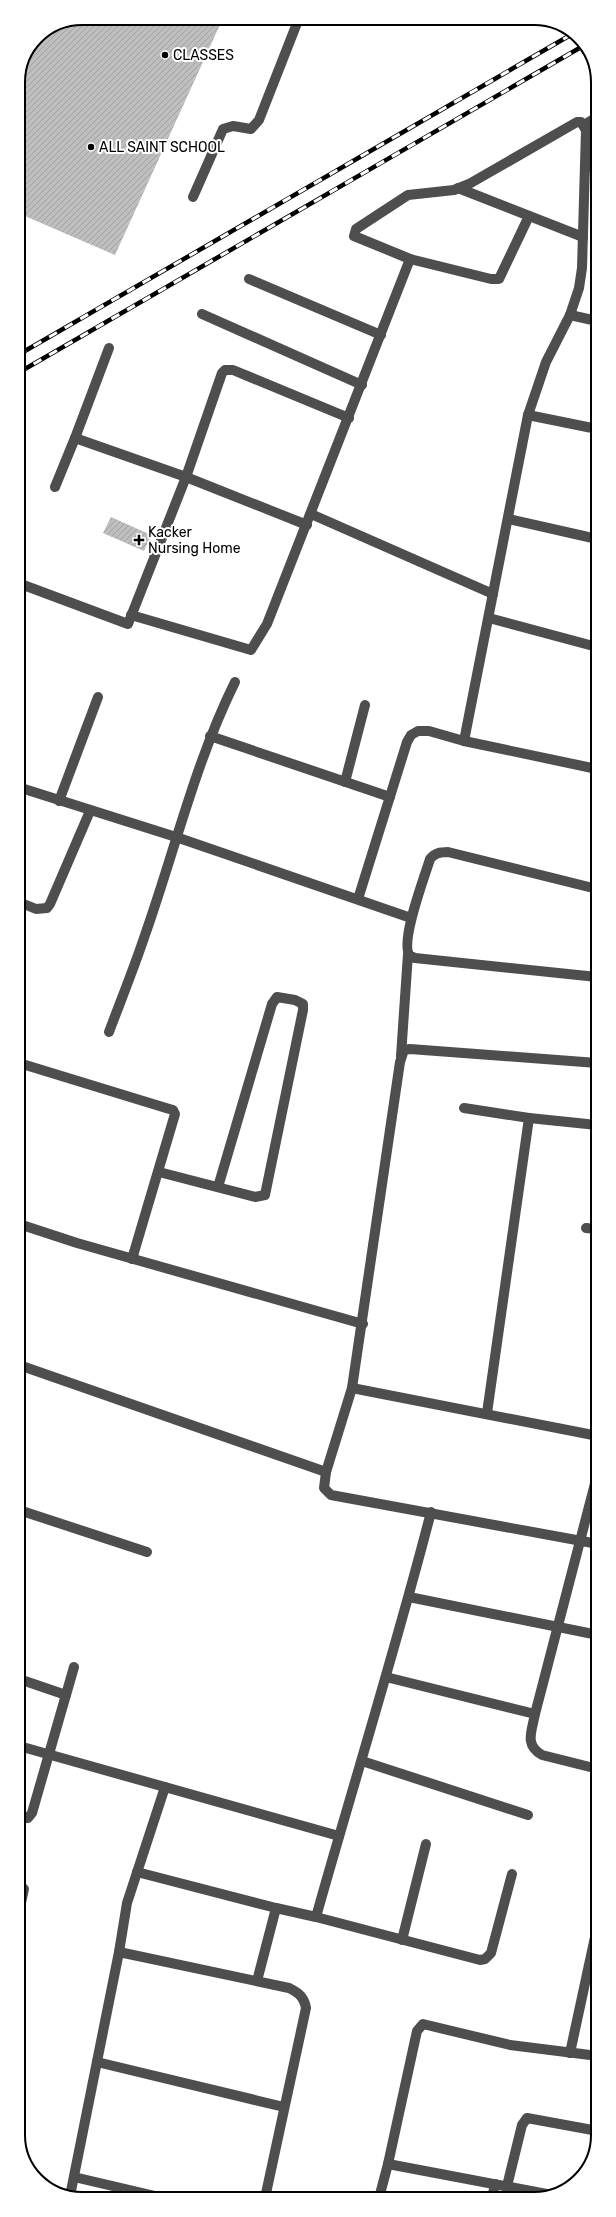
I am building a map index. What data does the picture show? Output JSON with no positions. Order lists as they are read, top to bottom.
{
  "places": {
    "other": ["CLASSES", "ALL SAINT SCHOOL"],
    "health": ["Kacker Nursing Home"]
  }
}
